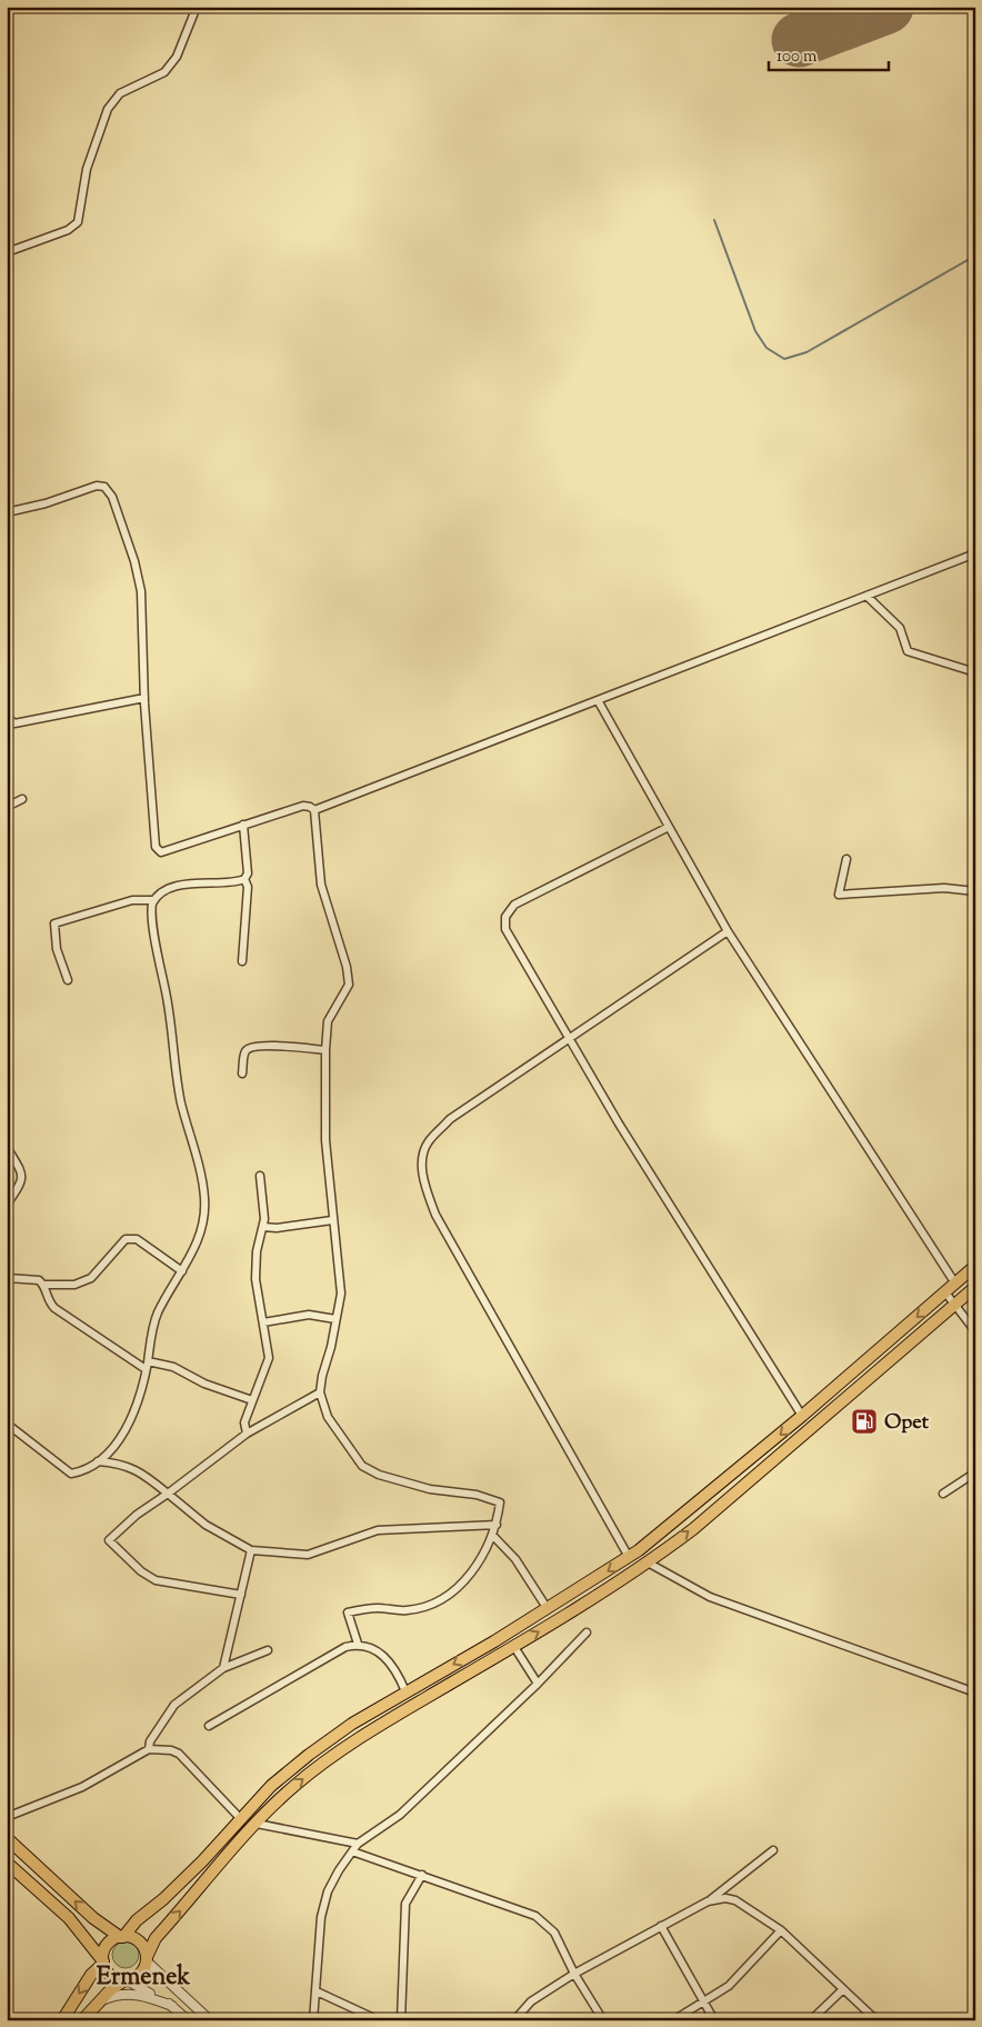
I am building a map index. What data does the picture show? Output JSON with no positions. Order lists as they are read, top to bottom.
{
  "districts": ["Ermenek"],
  "places": {
    "fuel station": ["Opet"]
  },
  "scale_bar": "100 m"
}
